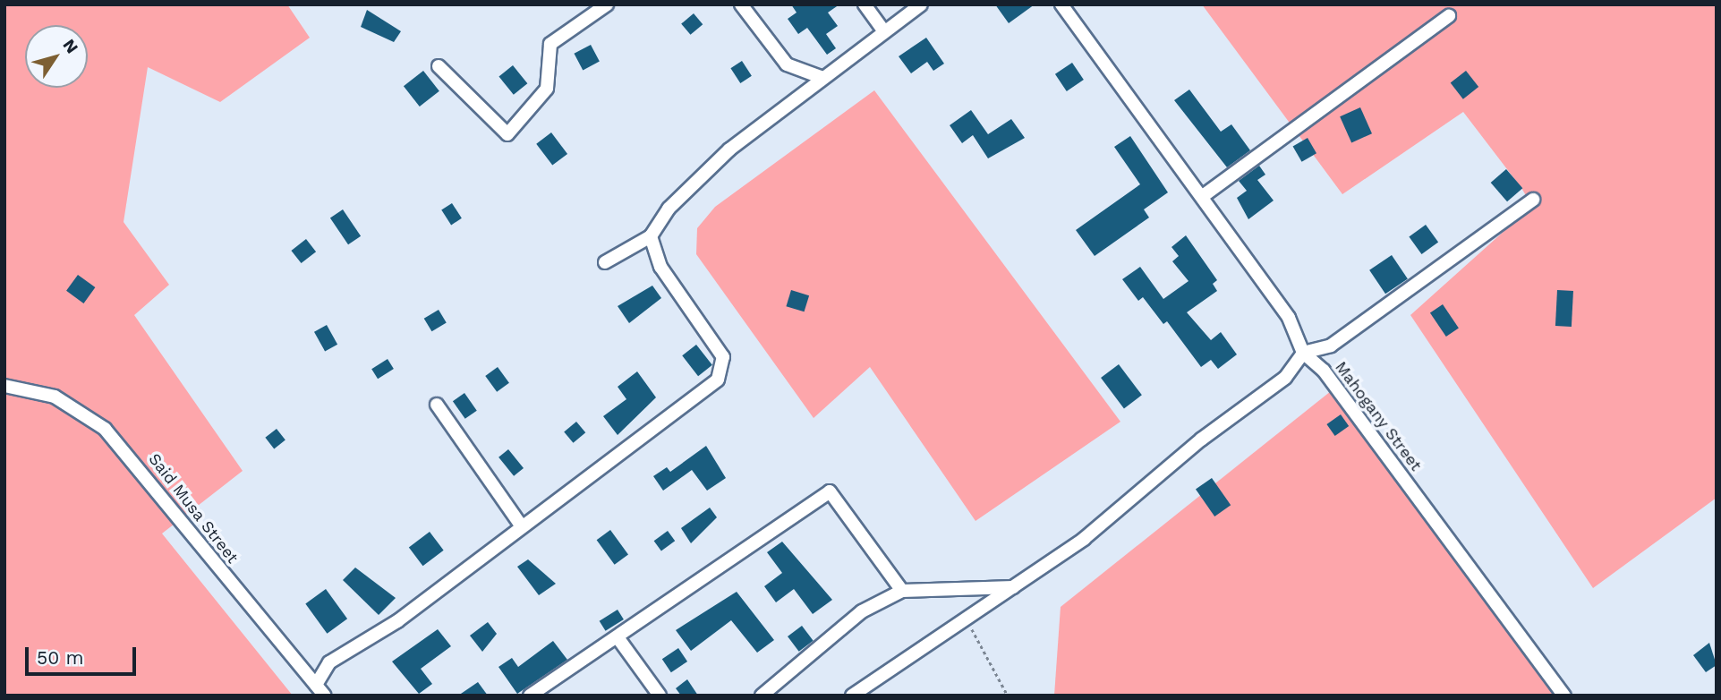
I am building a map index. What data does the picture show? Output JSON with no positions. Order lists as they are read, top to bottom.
{
  "streets": {
    "street": ["Mahogany Street", "Said Musa Street"]
  },
  "scale_bar": "50 m",
  "north": "top right"
}
